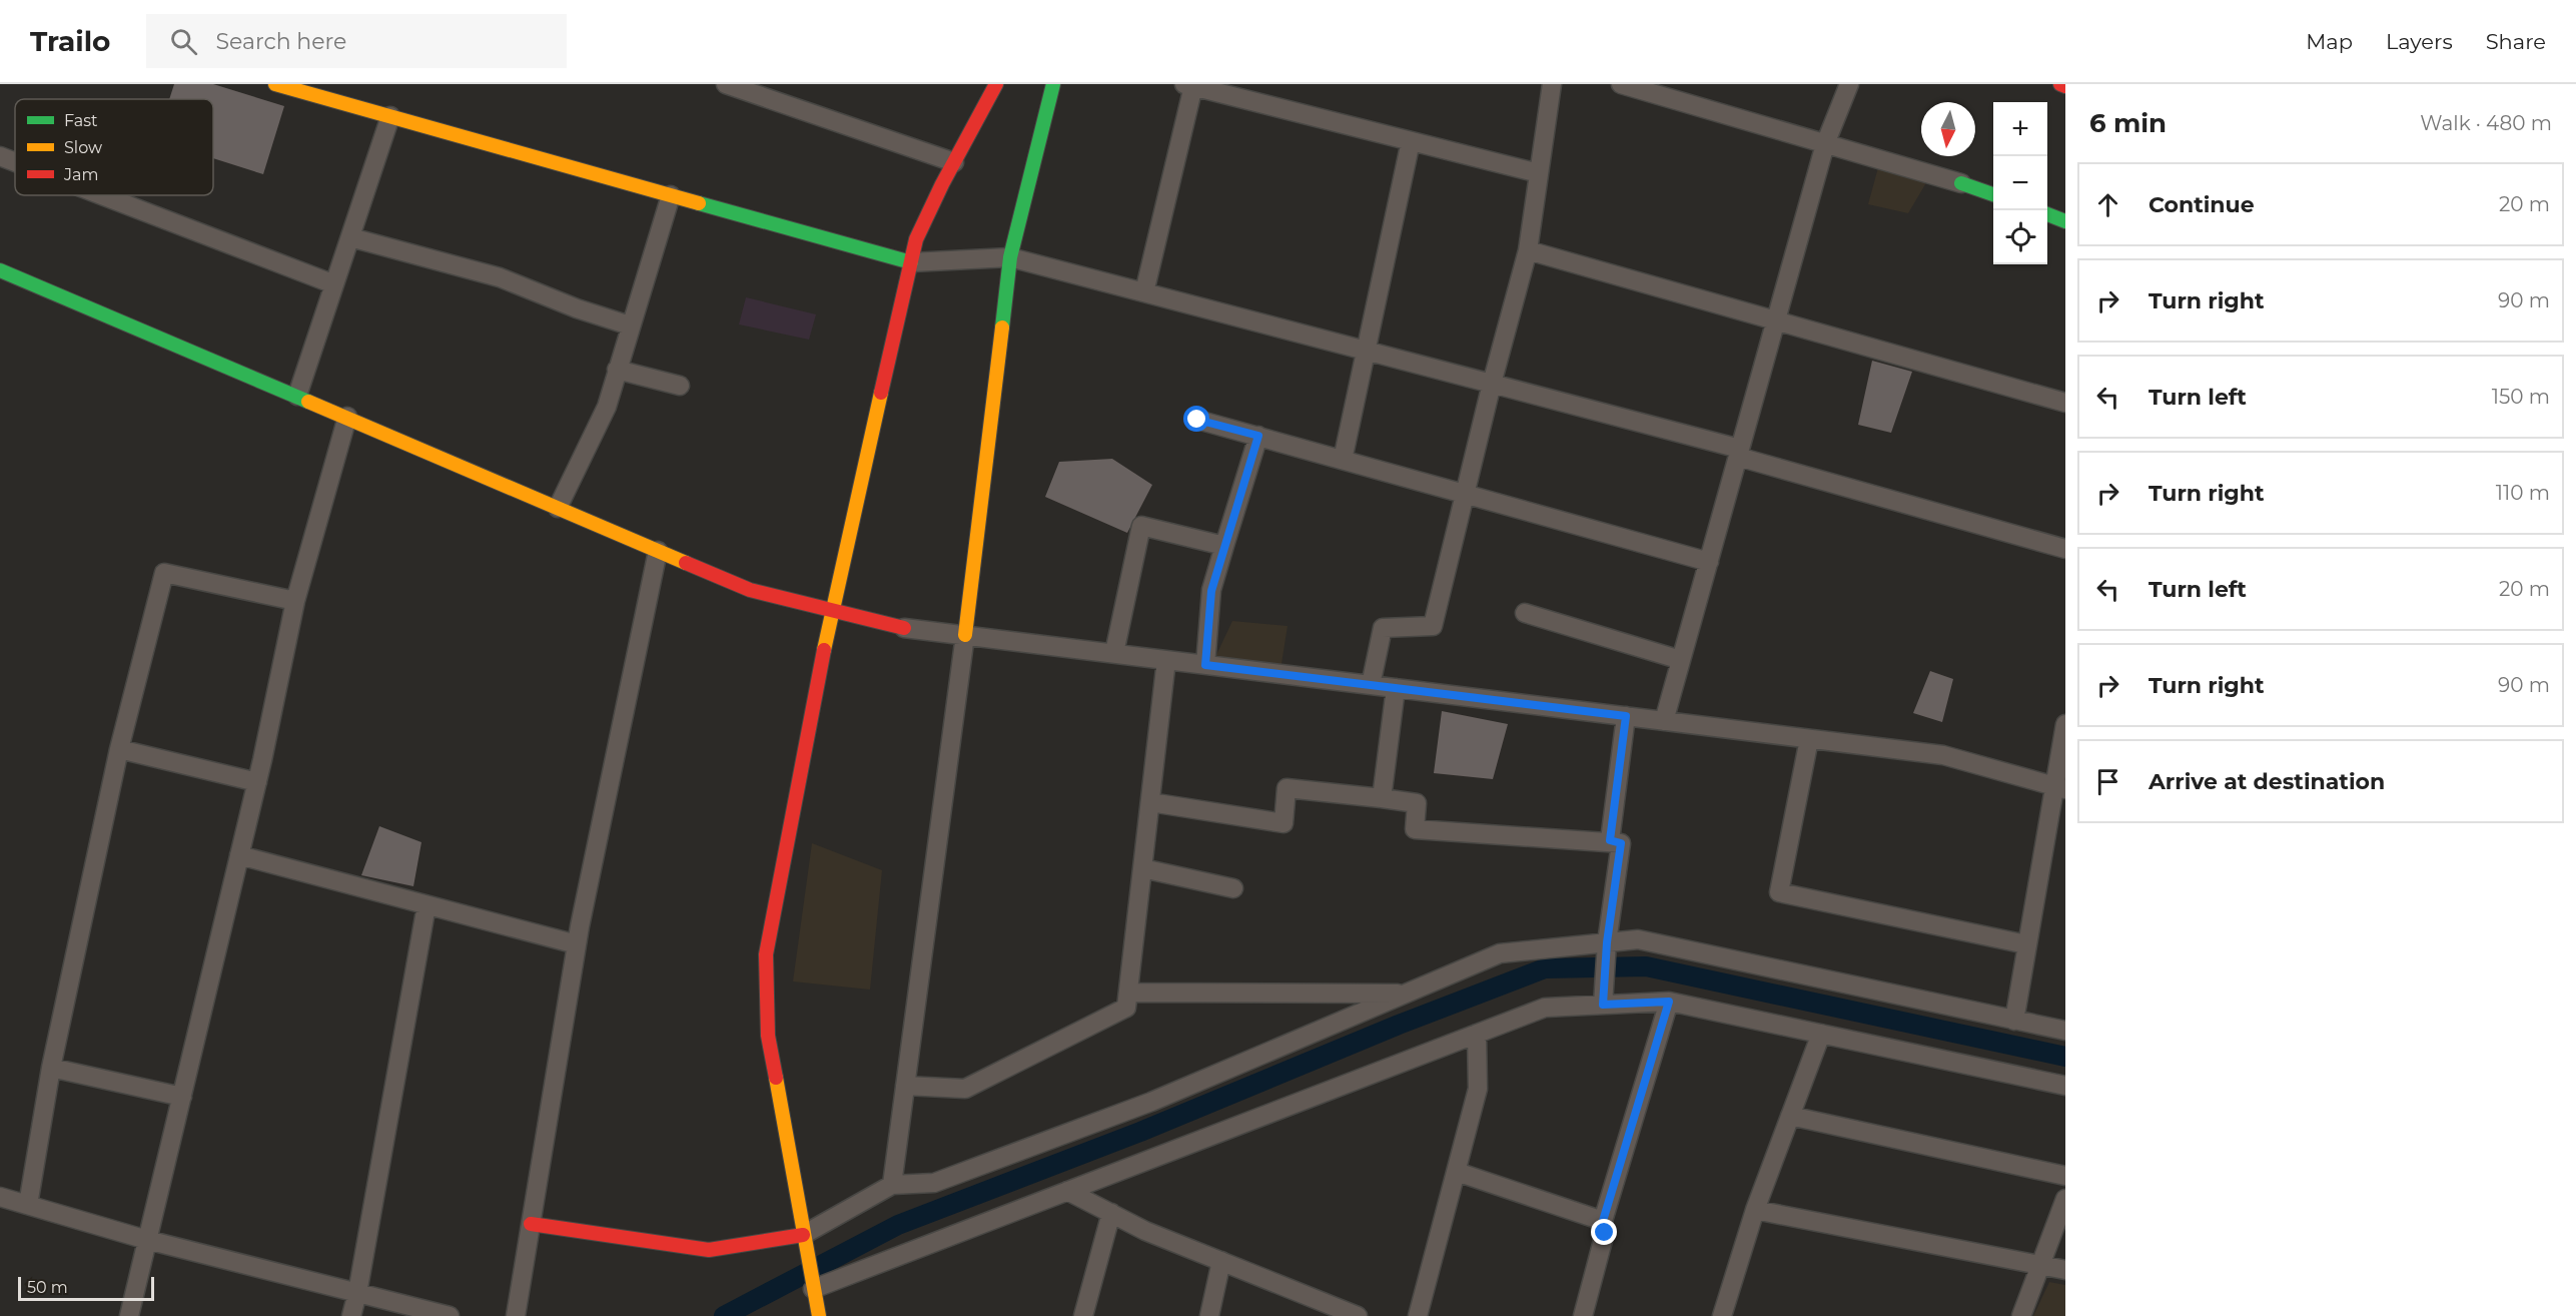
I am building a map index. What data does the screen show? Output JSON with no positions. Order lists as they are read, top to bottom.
{
  "legend": ["Fast", "Slow", "Jam"],
  "scale_bar": "50 m",
  "north": "bottom",
  "page": {
    "header": "Trailo",
    "search": "Search here",
    "nav": ["Map", "Layers", "Share"],
    "heading": ["6 min", "Walk · 480 m"],
    "map_buttons": ["+", "−"],
    "list": [
      ["Continue", "20 m"],
      ["Turn right", "90 m"],
      ["Turn left", "150 m"],
      ["Turn right", "110 m"],
      ["Turn left", "20 m"],
      ["Turn right", "90 m"],
      "Arrive at destination"
    ],
    "scale": "50 m"
  }
}
